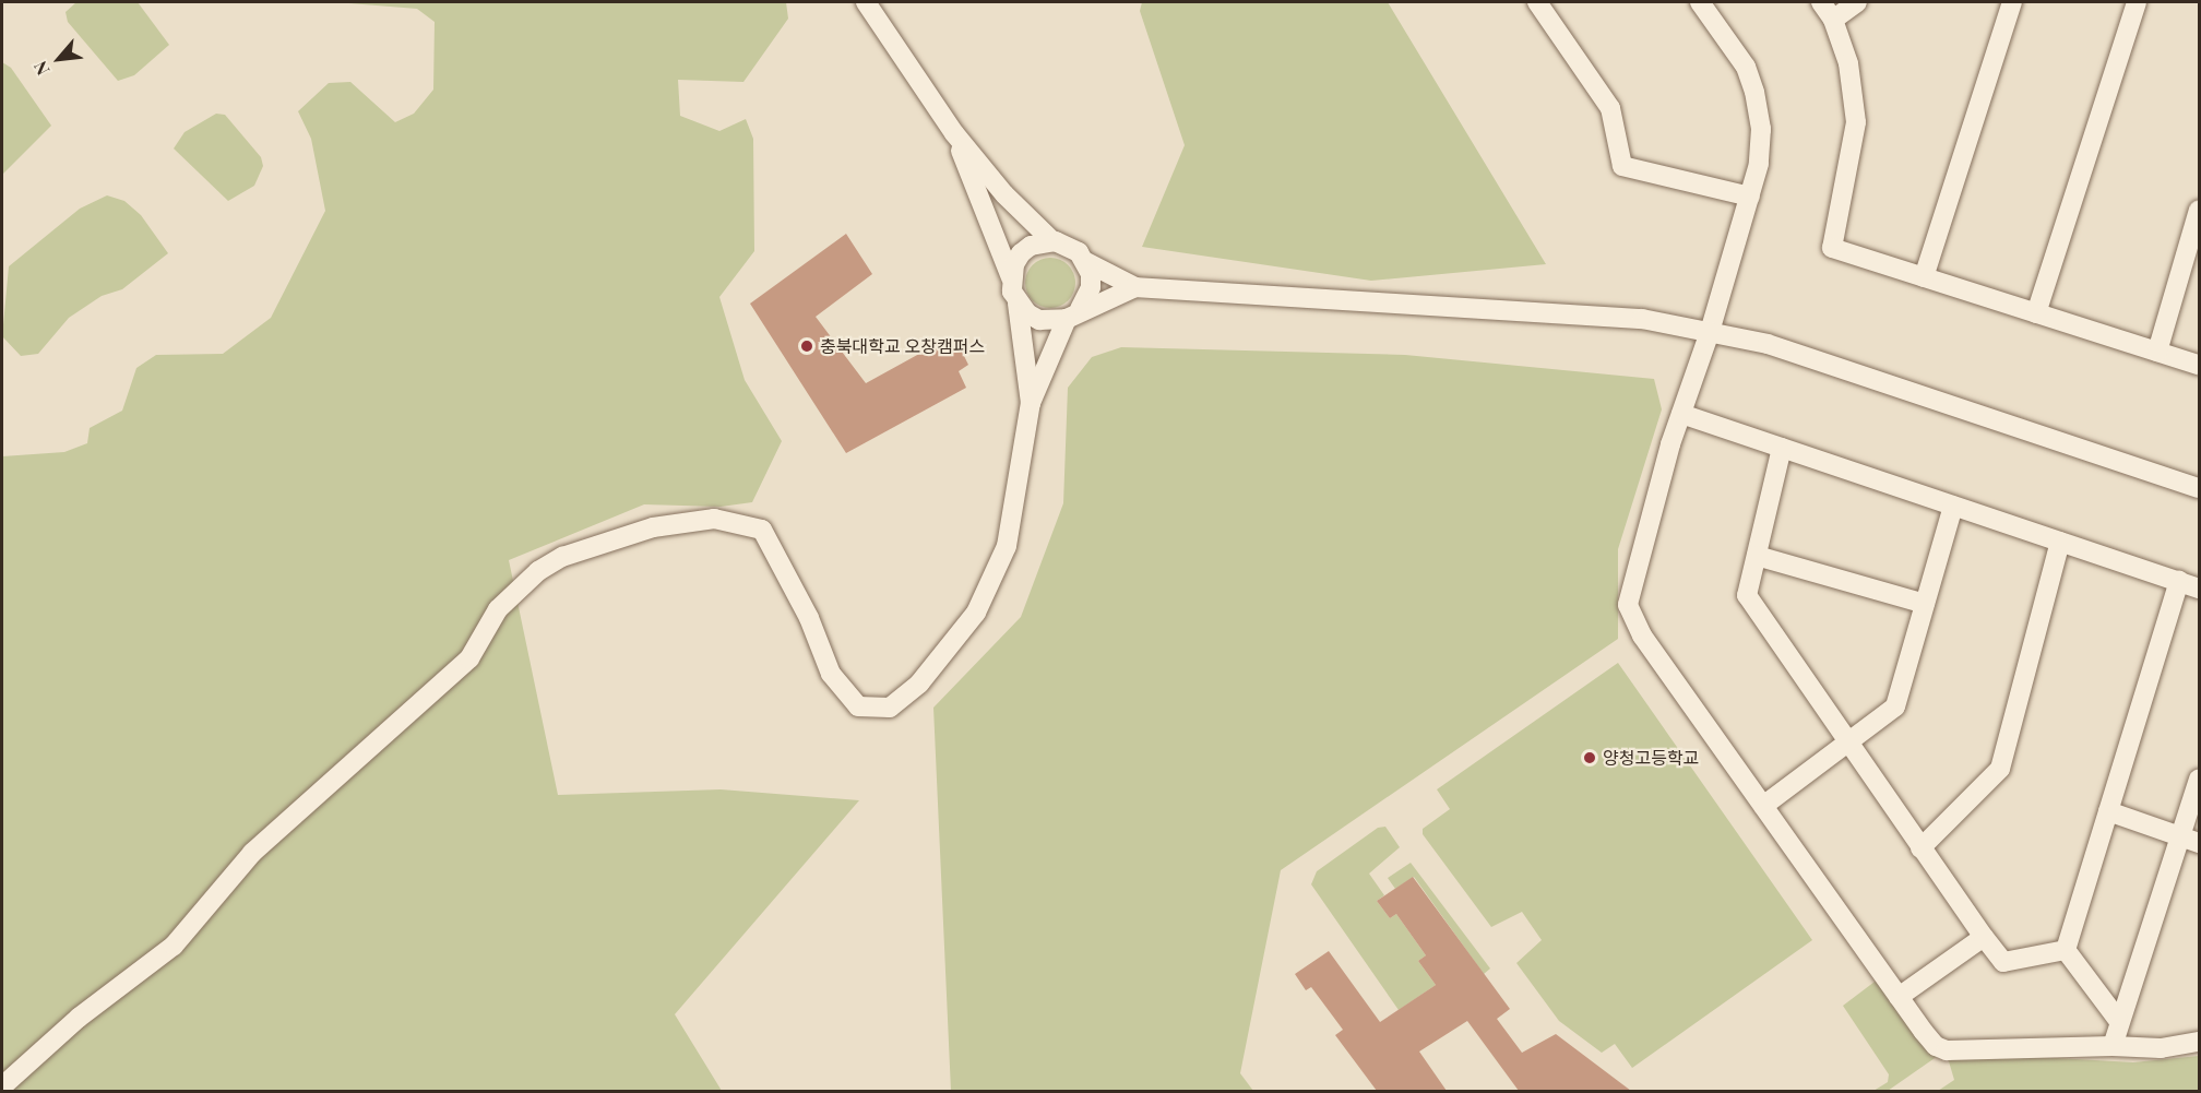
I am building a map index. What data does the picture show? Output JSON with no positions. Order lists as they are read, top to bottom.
{
  "places": ["충북대학교 오창캠퍼스", "양청고등학교"],
  "north": "bottom left"
}
